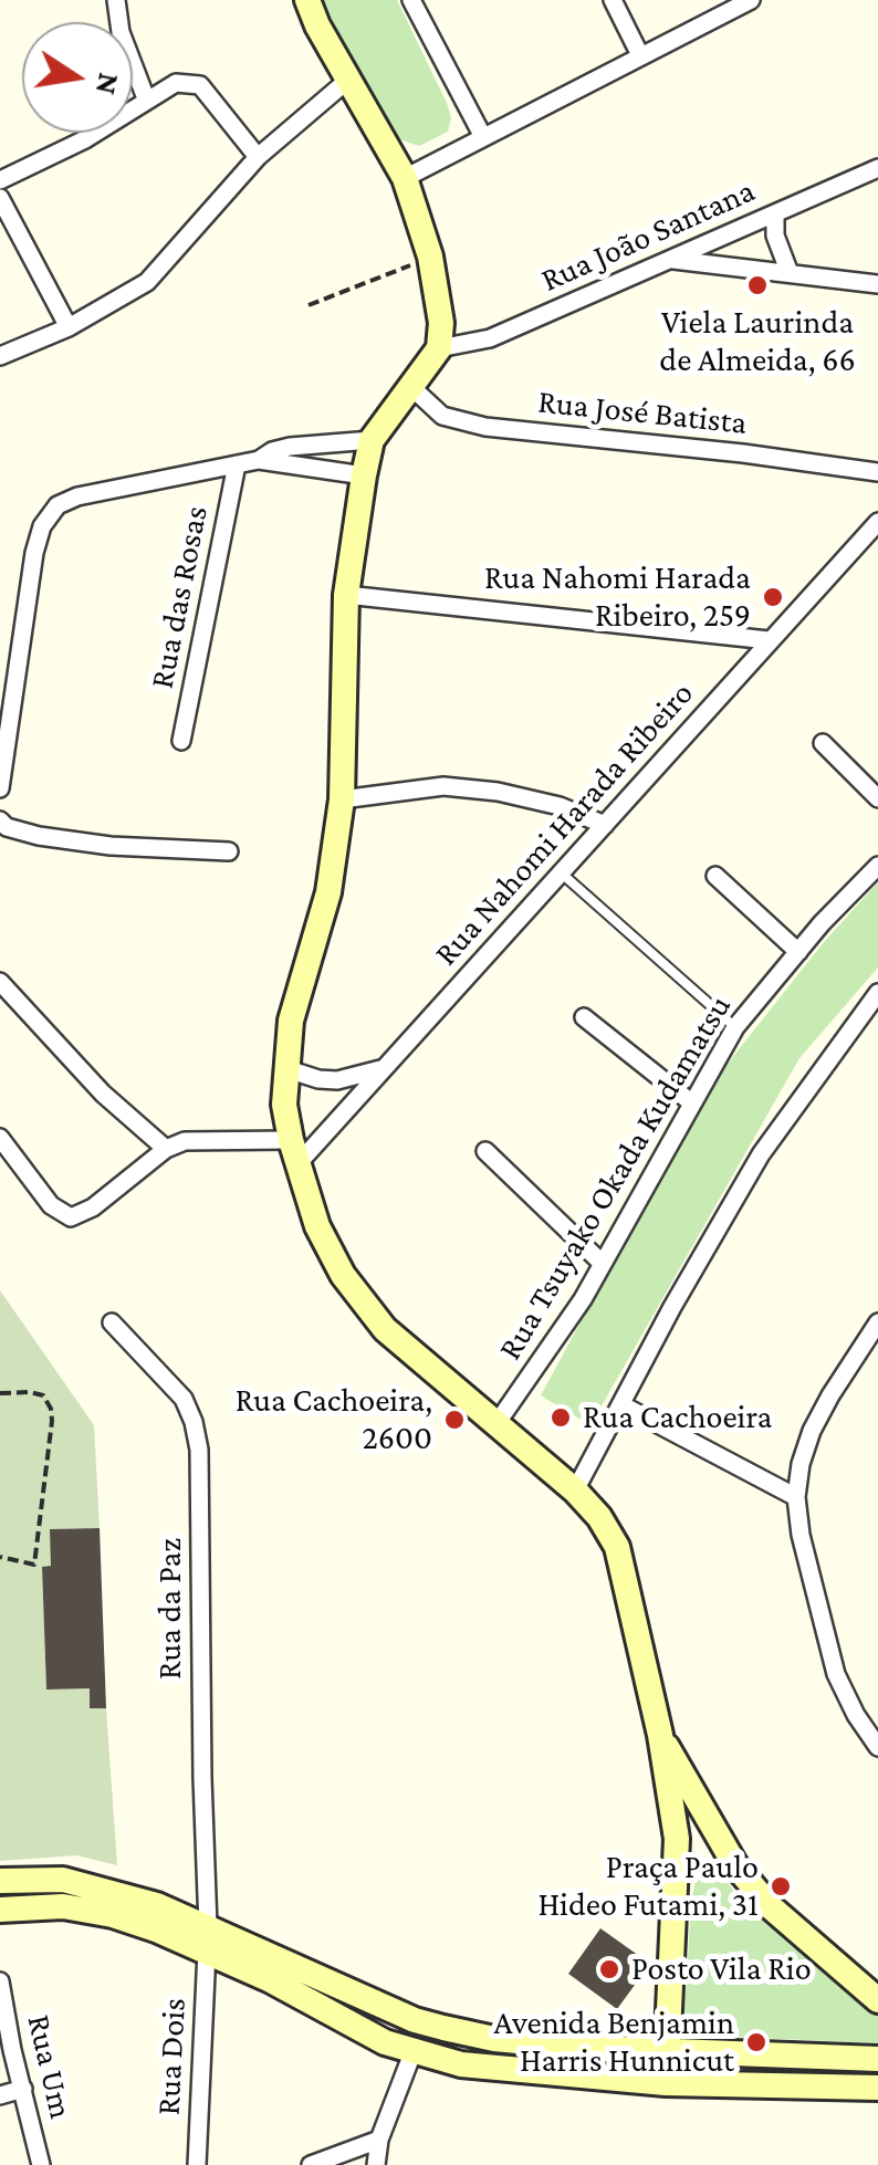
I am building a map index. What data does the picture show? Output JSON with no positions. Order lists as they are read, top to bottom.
{
  "streets": {
    "street": [
      "Rua João Santana",
      "Rua José Batista",
      "Rua das Rosas",
      "Rua Nahomi Harada Ribeiro",
      "Rua Tsuyako Okada Kudamatsu",
      "Rua da Paz",
      "Rua Dois",
      "Rua Um"
    ]
  },
  "crossings": [
    ["Rua da Paz", "Rua Dois"]
  ],
  "places": [
    "Viela Laurinda de Almeida, 66",
    "Rua Nahomi Harada Ribeiro, 259",
    "Rua Cachoeira",
    "Rua Cachoeira, 2600",
    "Praça Paulo Hideo Futami, 31",
    "Posto Vila Rio",
    "Avenida Benjamin Harris Hunnicut"
  ],
  "north": "right"
}
